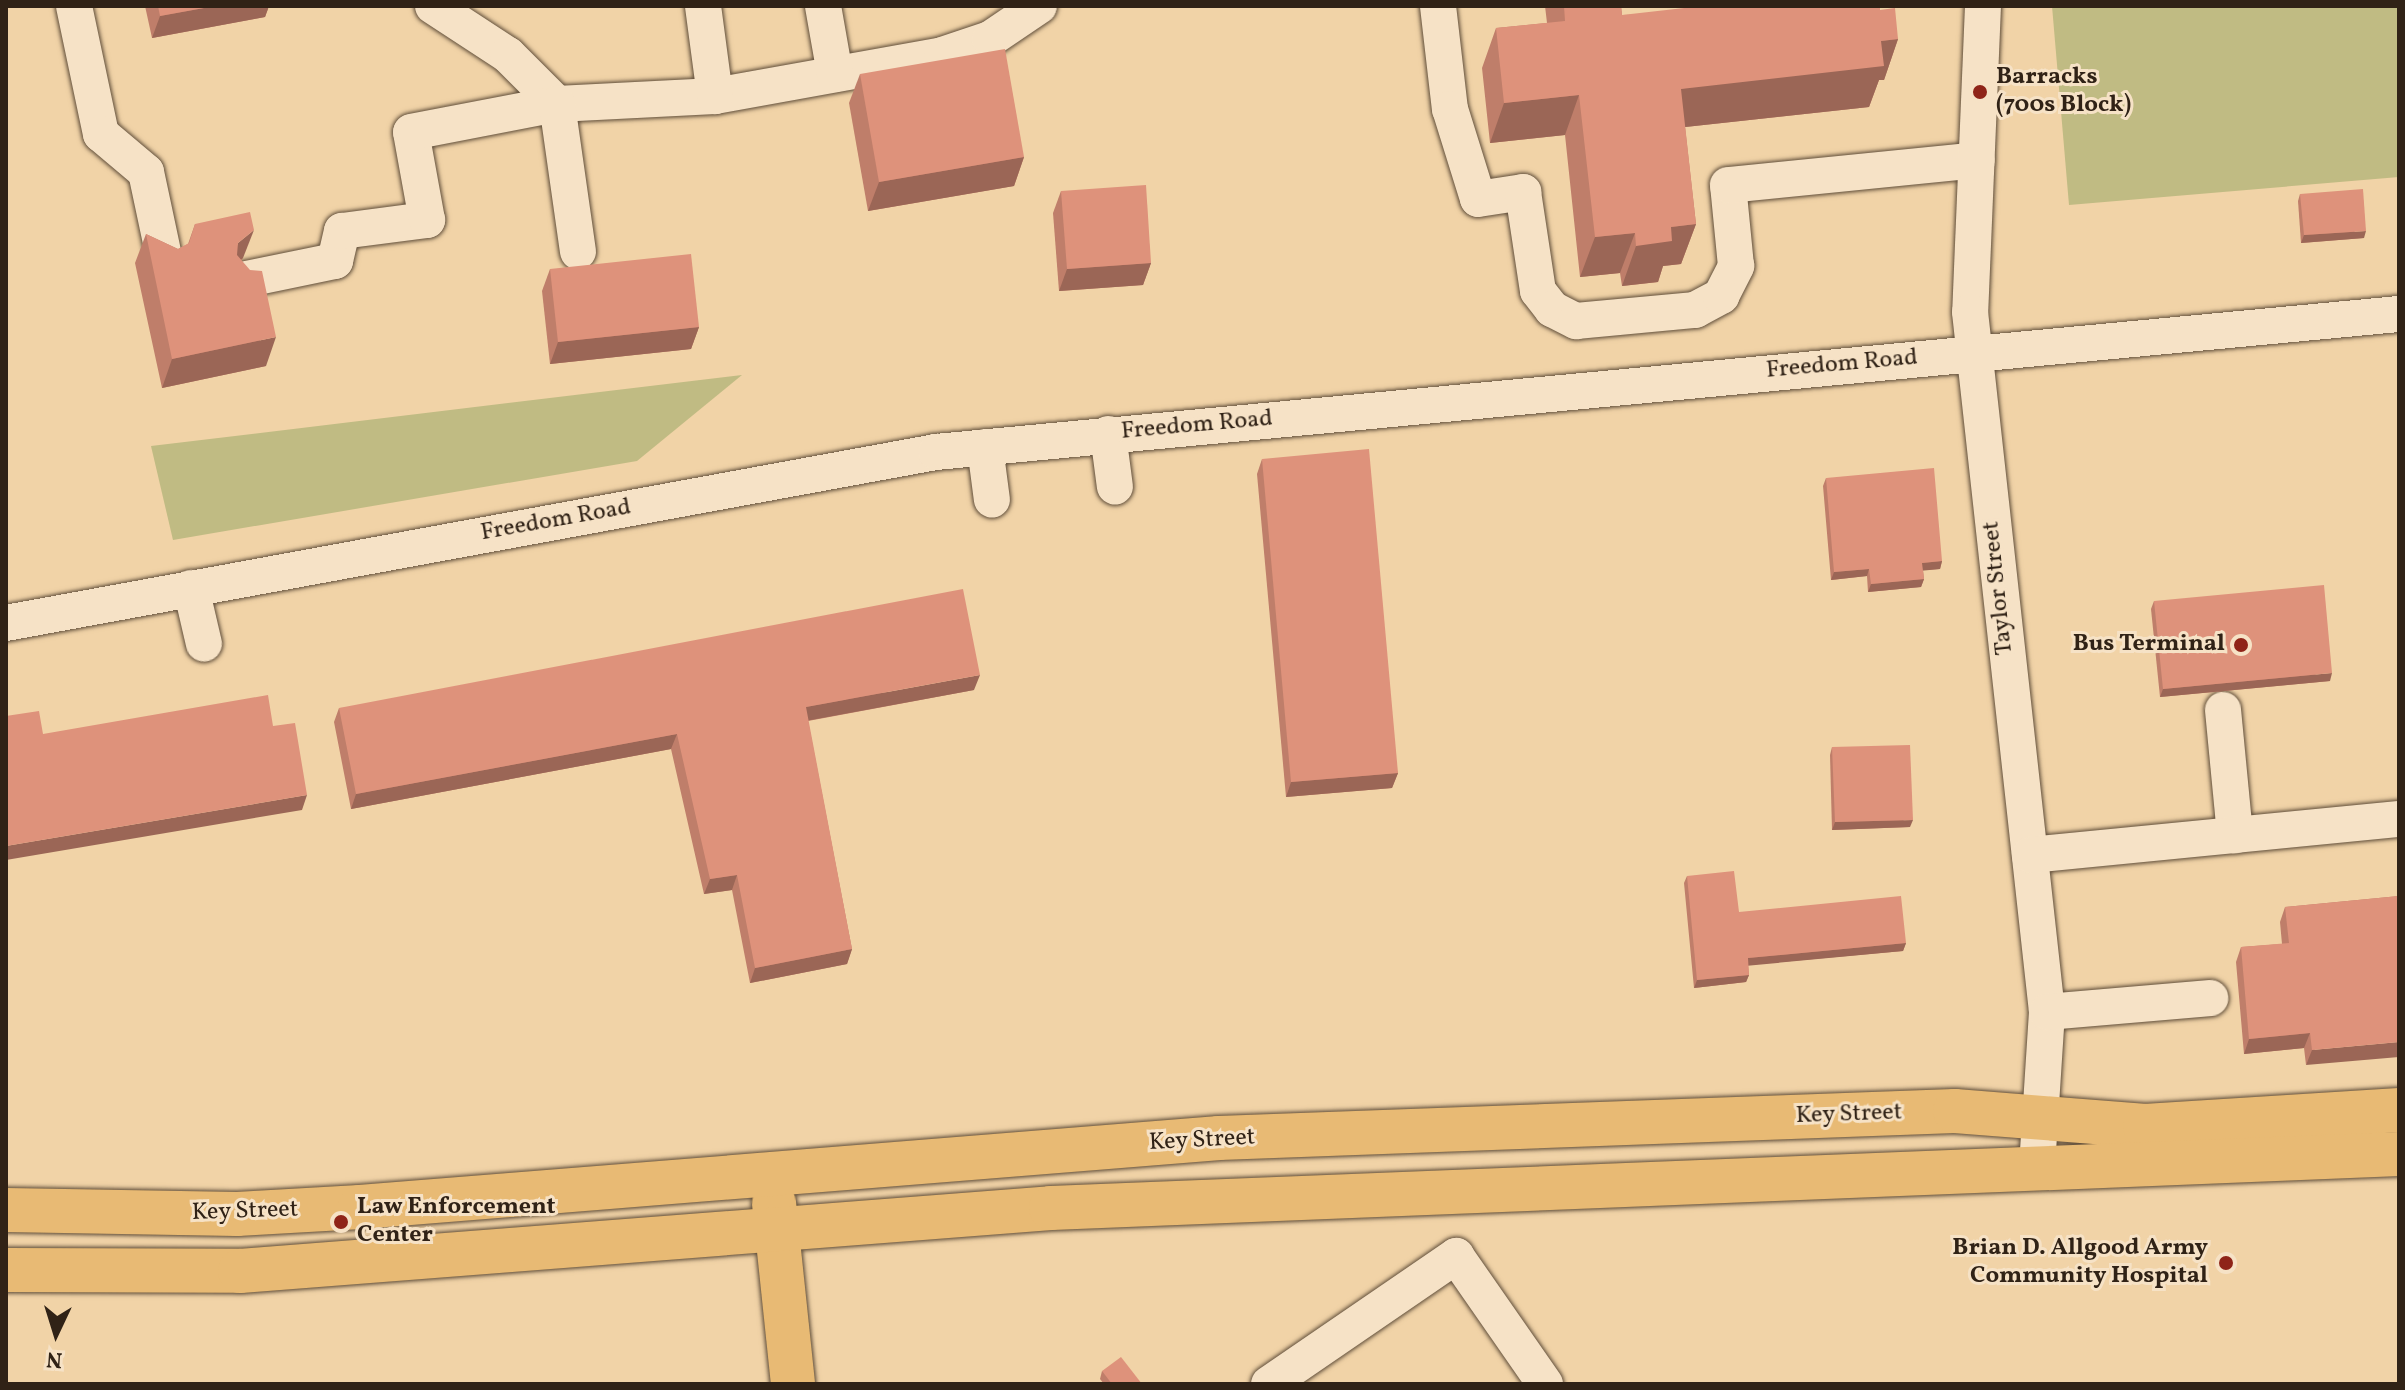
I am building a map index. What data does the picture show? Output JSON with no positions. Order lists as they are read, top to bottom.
{
  "streets": {
    "main road": ["Key Street"],
    "street": ["Freedom Road", "Taylor Street"]
  },
  "crossings": [
    ["Freedom Road", "Taylor Street"],
    ["Taylor Street", "Key Street"]
  ],
  "places": [
    "Barracks (700s Block)",
    "Bus Terminal",
    "Law Enforcement Center",
    "Brian D. Allgood Army Community Hospital"
  ],
  "north": "bottom"
}
